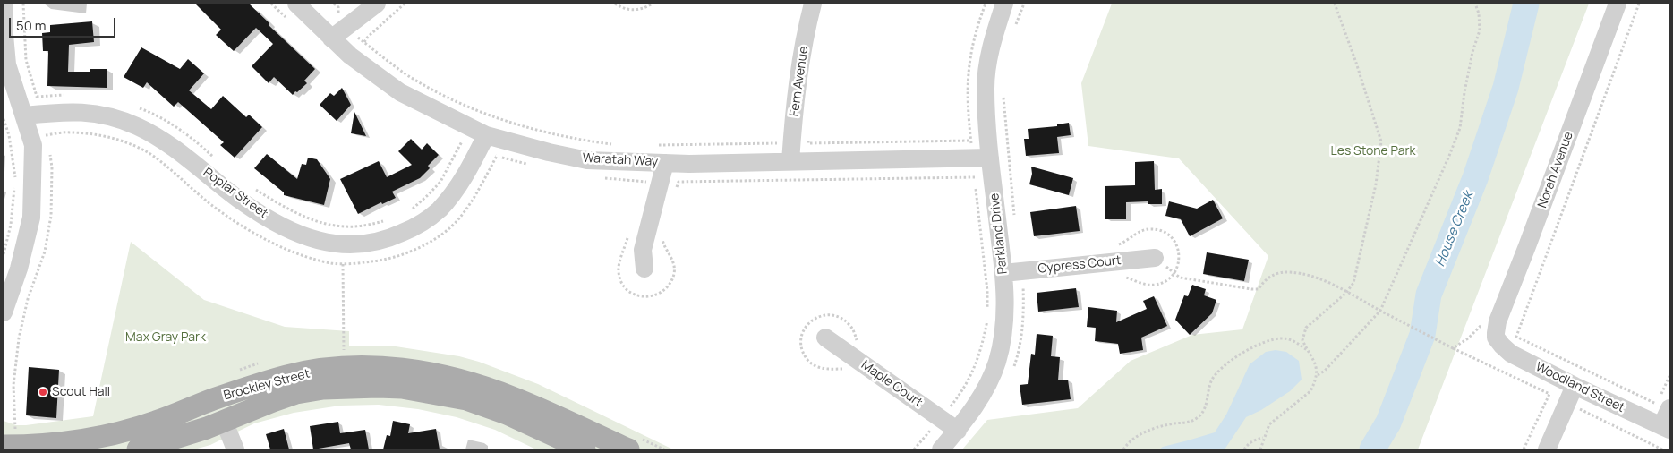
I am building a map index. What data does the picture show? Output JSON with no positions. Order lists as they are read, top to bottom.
{
  "streets": {
    "main road": ["Brockley Street"],
    "street": [
      "Fern Avenue",
      "Waratah Way",
      "Norah Avenue",
      "Poplar Street",
      "Parkland Drive",
      "Cypress Court",
      "Maple Court",
      "Woodland Street"
    ]
  },
  "crossings": [
    ["Fern Avenue", "Waratah Way"],
    ["Waratah Way", "Poplar Street"],
    ["Waratah Way", "Parkland Drive"],
    ["Norah Avenue", "Woodland Street"],
    ["Parkland Drive", "Cypress Court"],
    ["Parkland Drive", "Maple Court"]
  ],
  "water": ["House Creek"],
  "parks": ["Les Stone Park", "Max Gray Park"],
  "places": ["Scout Hall"],
  "scale_bar": "50 m"
}
